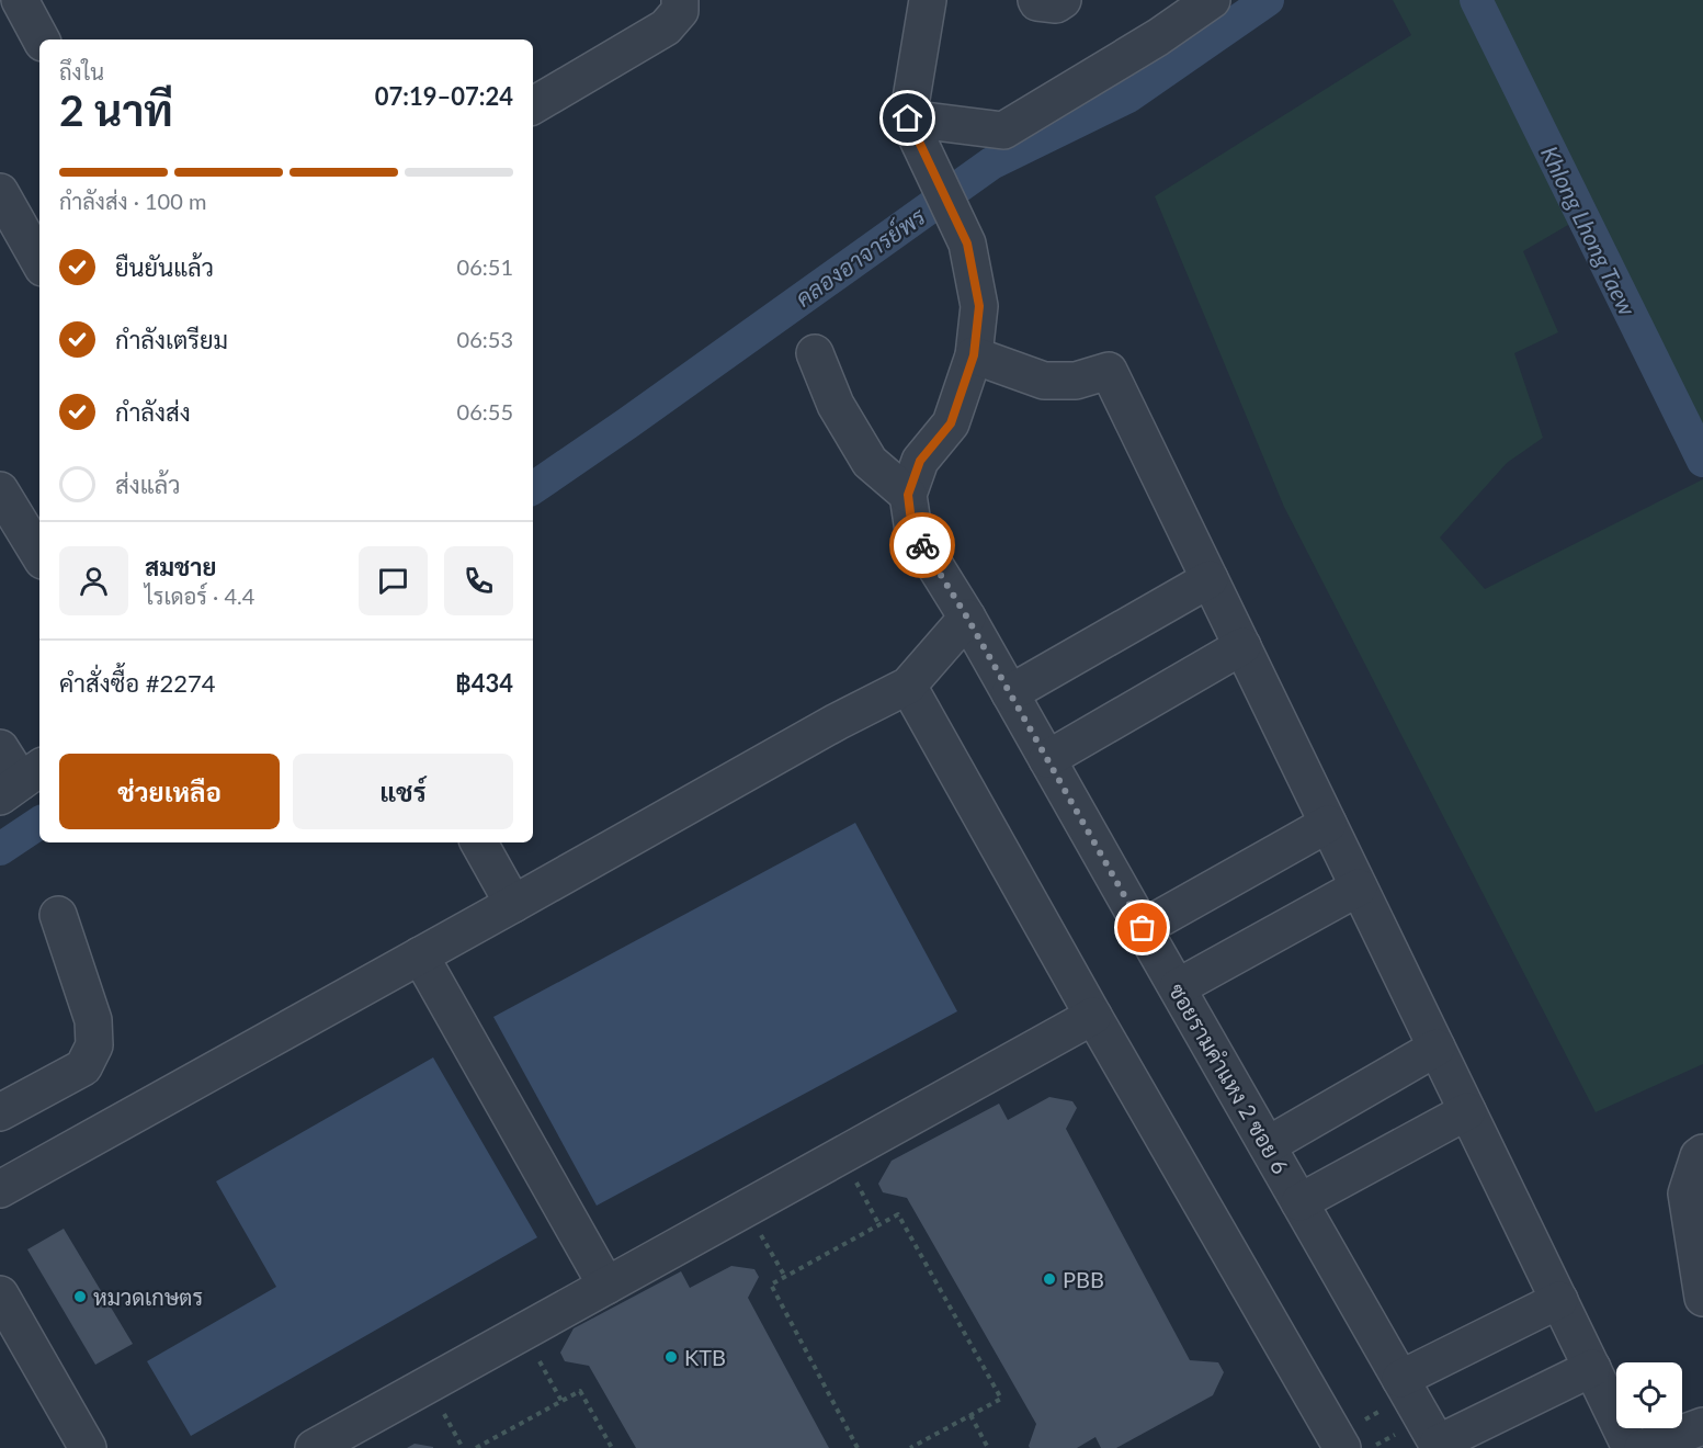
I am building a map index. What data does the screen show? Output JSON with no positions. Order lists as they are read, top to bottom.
{
  "streets": {
    "street": ["ซอยรามคำแหง 2 ซอย 6"]
  },
  "water": ["Khlong Lhong Taew", "คลองอาจารย์พร"],
  "places": ["PBB", "หมวดเกษตร", "KTB"],
  "page": {
    "heading": ["2 นาที", "ถึงใน", "07:19–07:24"],
    "panel": [
      "สมชาย",
      "ไรเดอร์ · 4.4",
      "คำสั่งซื้อ #2274",
      "฿434"
    ],
    "bar": "กำลังส่ง · 100 m",
    "list": [
      ["ยืนยันแล้ว", "06:51"],
      ["กำลังเตรียม", "06:53"],
      ["กำลังส่ง", "06:55"],
      "ส่งแล้ว"
    ],
    "buttons": ["ช่วยเหลือ", "แชร์"]
  }
}
